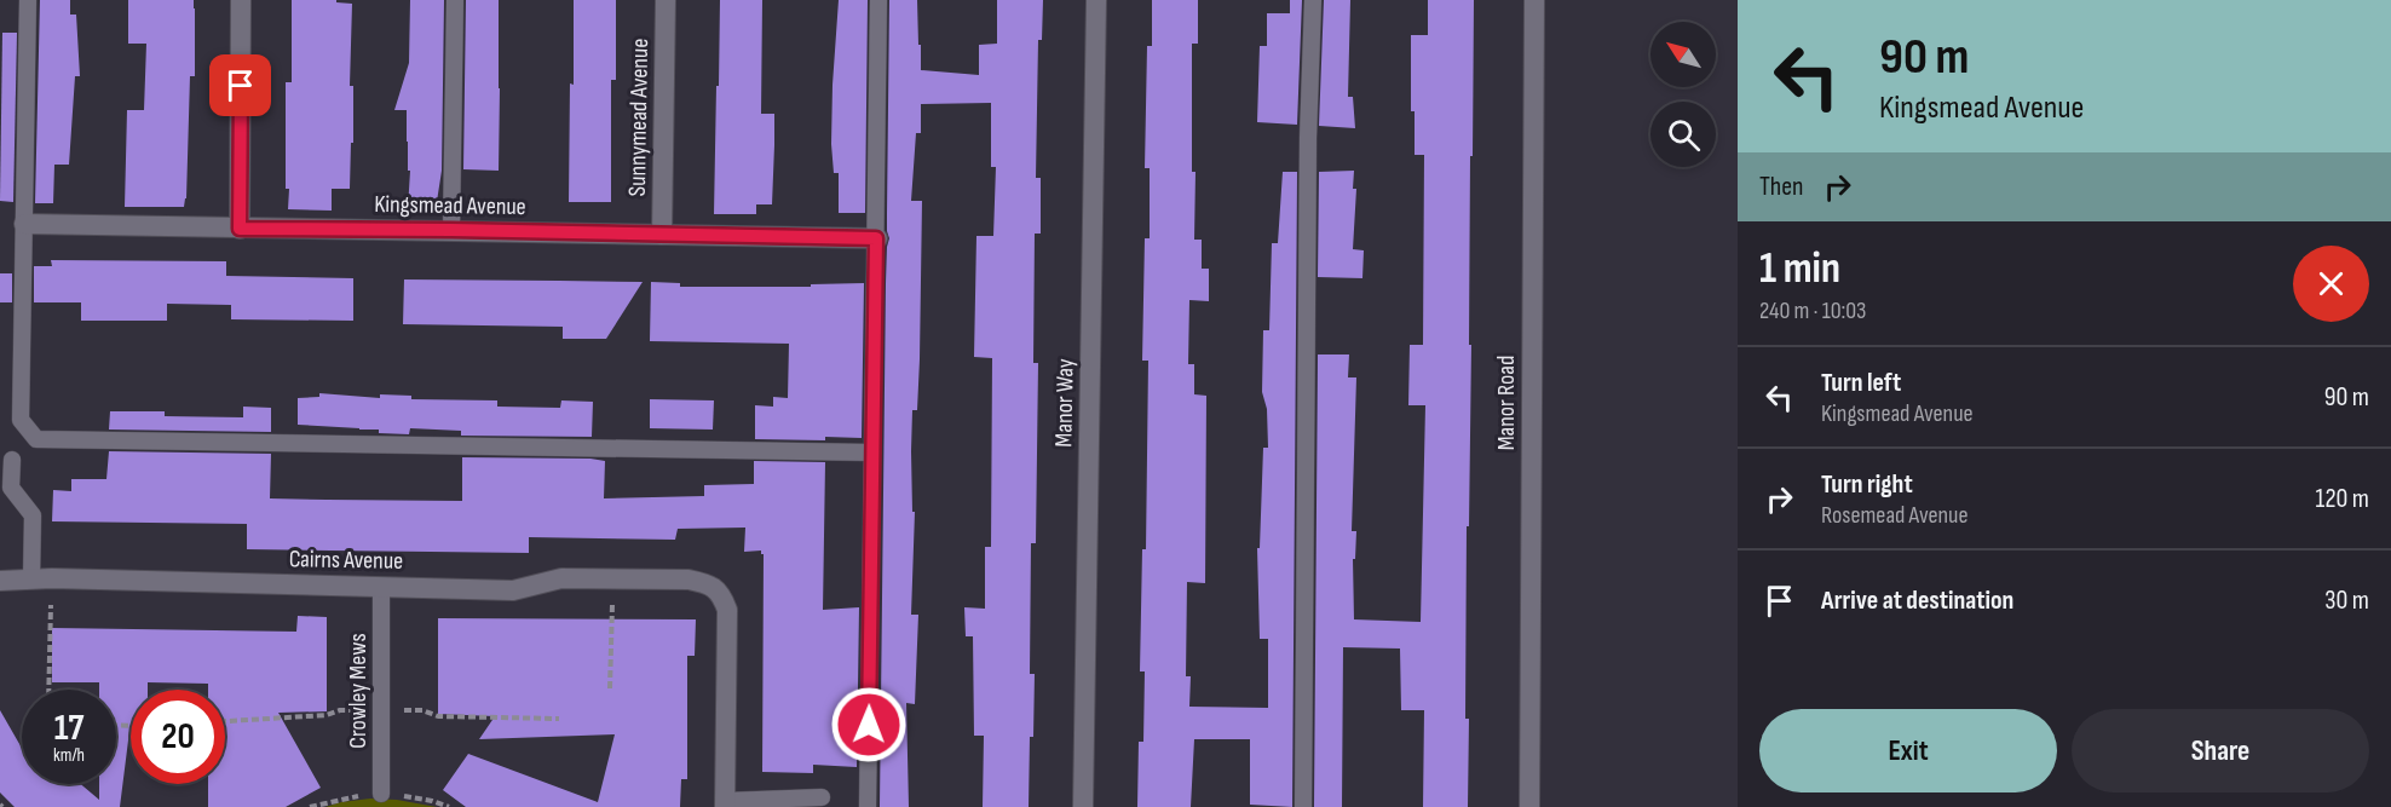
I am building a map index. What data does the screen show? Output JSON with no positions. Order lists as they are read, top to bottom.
{
  "streets": {
    "street": [
      "Sunnymead Avenue",
      "Kingsmead Avenue",
      "Manor Way",
      "Manor Road",
      "Cairns Avenue"
    ],
    "lane": ["Crowley Mews"]
  },
  "crossings": [
    ["Sunnymead Avenue", "Kingsmead Avenue"],
    ["Cairns Avenue", "Crowley Mews"]
  ],
  "north": "top left",
  "page": {
    "turn": ["90 m", "Kingsmead Avenue"],
    "then": "Then",
    "heading": ["1 min", "240 m · 10:03"],
    "list": [
      {
        "name": "Turn left",
        "note": "Kingsmead Avenue",
        "value": "90 m"
      },
      {
        "name": "Turn right",
        "note": "Rosemead Avenue",
        "value": "120 m"
      },
      {
        "name": "Arrive at destination",
        "value": "30 m"
      }
    ],
    "speed": "17 km/h",
    "limit": "20",
    "buttons": ["Exit", "Share"]
  }
}
